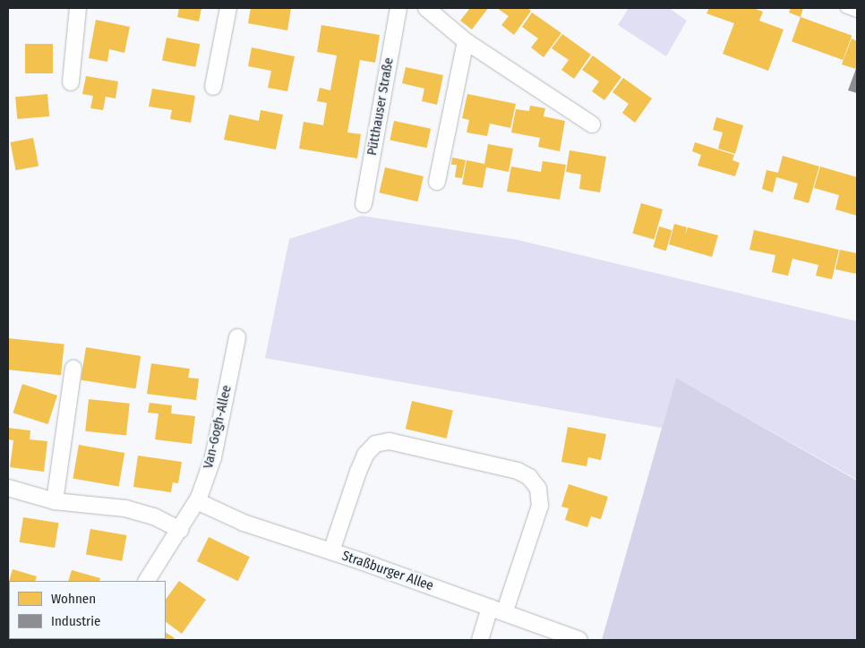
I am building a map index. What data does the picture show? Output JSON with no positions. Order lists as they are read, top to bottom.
{
  "streets": {
    "street": ["Pütthauser Straße", "Van-Gogh-Allee", "Straßburger Allee"]
  },
  "crossings": [
    ["Van-Gogh-Allee", "Straßburger Allee"]
  ],
  "legend": ["Wohnen", "Industrie"]
}
